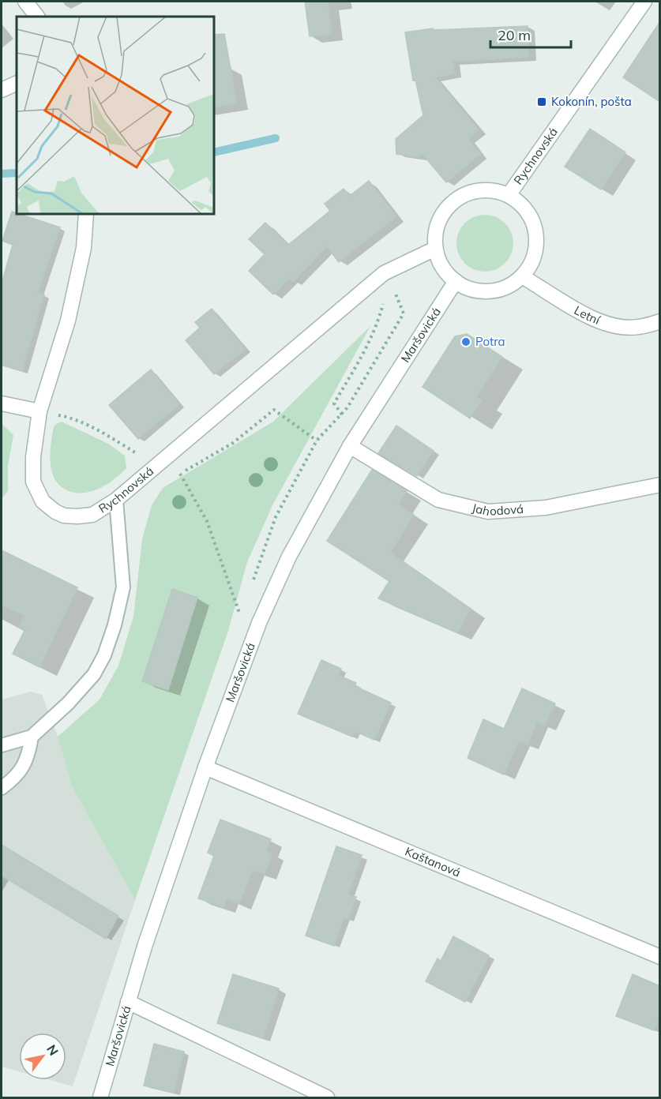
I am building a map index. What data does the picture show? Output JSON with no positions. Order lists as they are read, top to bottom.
{
  "streets": {
    "street": [
      "Rychnovská",
      "Letní",
      "Maršovická",
      "Jahodová",
      "Kaštanová"
    ]
  },
  "crossings": [
    ["Rychnovská", "Letní"],
    ["Rychnovská", "Maršovická"],
    ["Letní", "Maršovická"],
    ["Maršovická", "Jahodová"],
    ["Maršovická", "Kaštanová"]
  ],
  "places": {
    "transit": ["Kokonín, pošta"],
    "other": ["Potra"]
  },
  "scale_bar": "20 m",
  "north": "top right"
}
